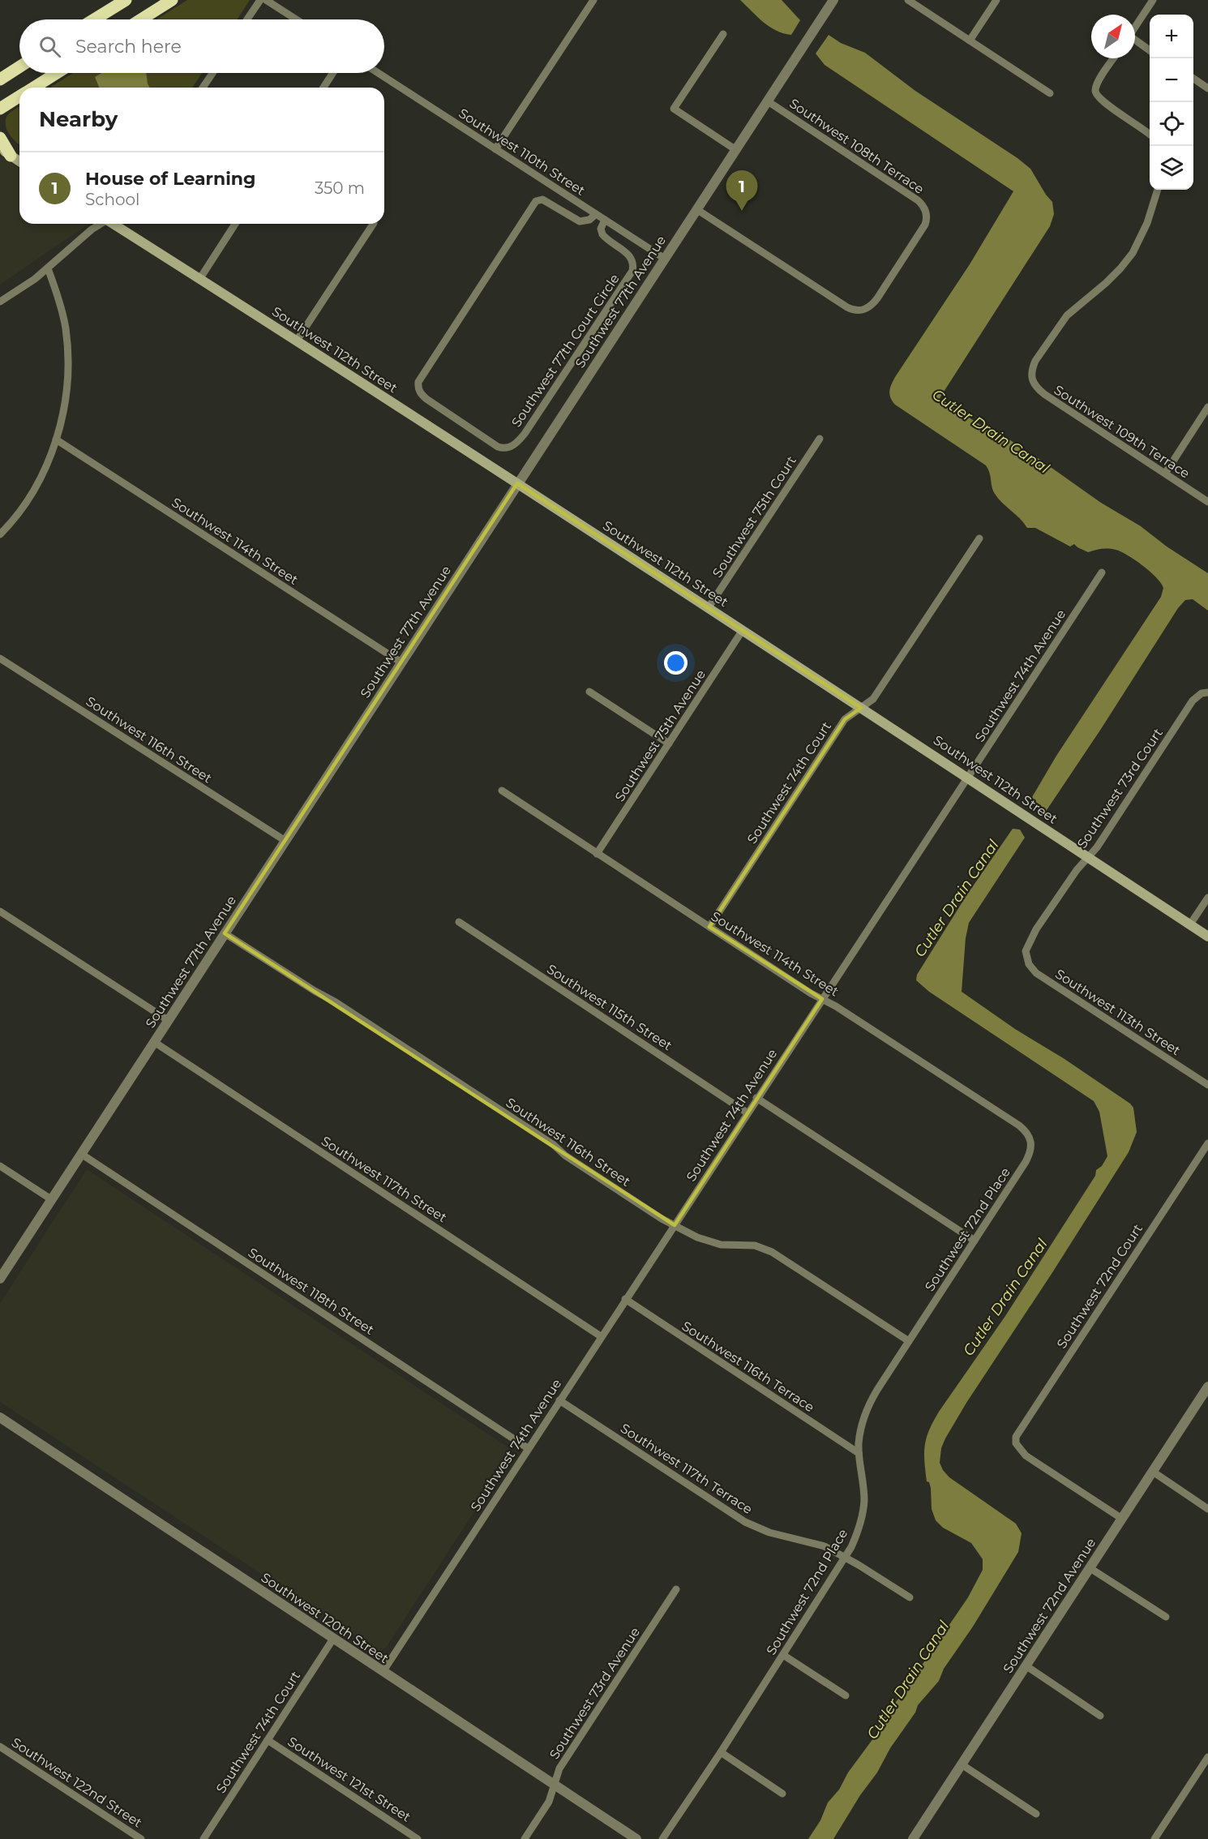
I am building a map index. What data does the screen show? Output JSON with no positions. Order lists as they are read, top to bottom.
{
  "streets": {
    "main road": ["Southwest 112th Street"],
    "street": [
      "Southwest 108th Terrace",
      "Southwest 110th Street",
      "Southwest 77th Avenue",
      "Southwest 77th Court Circle",
      "Southwest 109th Terrace",
      "Southwest 75th Court",
      "Southwest 114th Street",
      "Southwest 74th Avenue",
      "Southwest 75th Avenue",
      "Southwest 116th Street",
      "Southwest 74th Court",
      "Southwest 73rd Court",
      "Southwest 115th Street",
      "Southwest 113th Street",
      "Southwest 117th Street",
      "Southwest 72nd Place",
      "Southwest 72nd Court",
      "Southwest 118th Street",
      "Southwest 116th Terrace",
      "Southwest 117th Terrace",
      "Southwest 72nd Avenue",
      "Southwest 120th Street",
      "Southwest 73rd Avenue",
      "Southwest 121st Street",
      "Southwest 122nd Street"
    ]
  },
  "crossings": [
    ["Southwest 108th Terrace", "Southwest 77th Avenue"],
    ["Southwest 110th Street", "Southwest 77th Avenue"],
    ["Southwest 110th Street", "Southwest 77th Court Circle"],
    ["Southwest 77th Avenue", "Southwest 112th Street"],
    ["Southwest 77th Avenue", "Southwest 114th Street"],
    ["Southwest 77th Avenue", "Southwest 116th Street"],
    ["Southwest 77th Avenue", "Southwest 117th Street"],
    ["Southwest 77th Avenue", "Southwest 118th Street"],
    ["Southwest 112th Street", "Southwest 75th Court"],
    ["Southwest 112th Street", "Southwest 74th Avenue"],
    ["Southwest 112th Street", "Southwest 75th Avenue"],
    ["Southwest 112th Street", "Southwest 74th Court"],
    ["Southwest 112th Street", "Southwest 73rd Court"],
    ["Southwest 114th Street", "Southwest 74th Avenue"],
    ["Southwest 114th Street", "Southwest 75th Avenue"],
    ["Southwest 114th Street", "Southwest 74th Court"],
    ["Southwest 114th Street", "Southwest 72nd Place"],
    ["Southwest 74th Avenue", "Southwest 116th Street"],
    ["Southwest 74th Avenue", "Southwest 115th Street"],
    ["Southwest 74th Avenue", "Southwest 117th Street"],
    ["Southwest 74th Avenue", "Southwest 118th Street"],
    ["Southwest 74th Avenue", "Southwest 116th Terrace"],
    ["Southwest 74th Avenue", "Southwest 117th Terrace"],
    ["Southwest 74th Avenue", "Southwest 120th Street"],
    ["Southwest 116th Street", "Southwest 72nd Place"],
    ["Southwest 74th Court", "Southwest 120th Street"],
    ["Southwest 74th Court", "Southwest 121st Street"],
    ["Southwest 73rd Court", "Southwest 113th Street"],
    ["Southwest 72nd Place", "Southwest 116th Terrace"],
    ["Southwest 72nd Place", "Southwest 117th Terrace"],
    ["Southwest 72nd Court", "Southwest 72nd Avenue"],
    ["Southwest 120th Street", "Southwest 73rd Avenue"]
  ],
  "water": ["Cutler Drain Canal"],
  "north": "top right",
  "page": {
    "map_buttons": ["+", "−"],
    "search": "Search here",
    "heading": "Nearby",
    "list": [
      {
        "mark": "1",
        "name": "House of Learning",
        "note": "School",
        "value": "350 m"
      }
    ],
    "pins": "1"
  }
}
